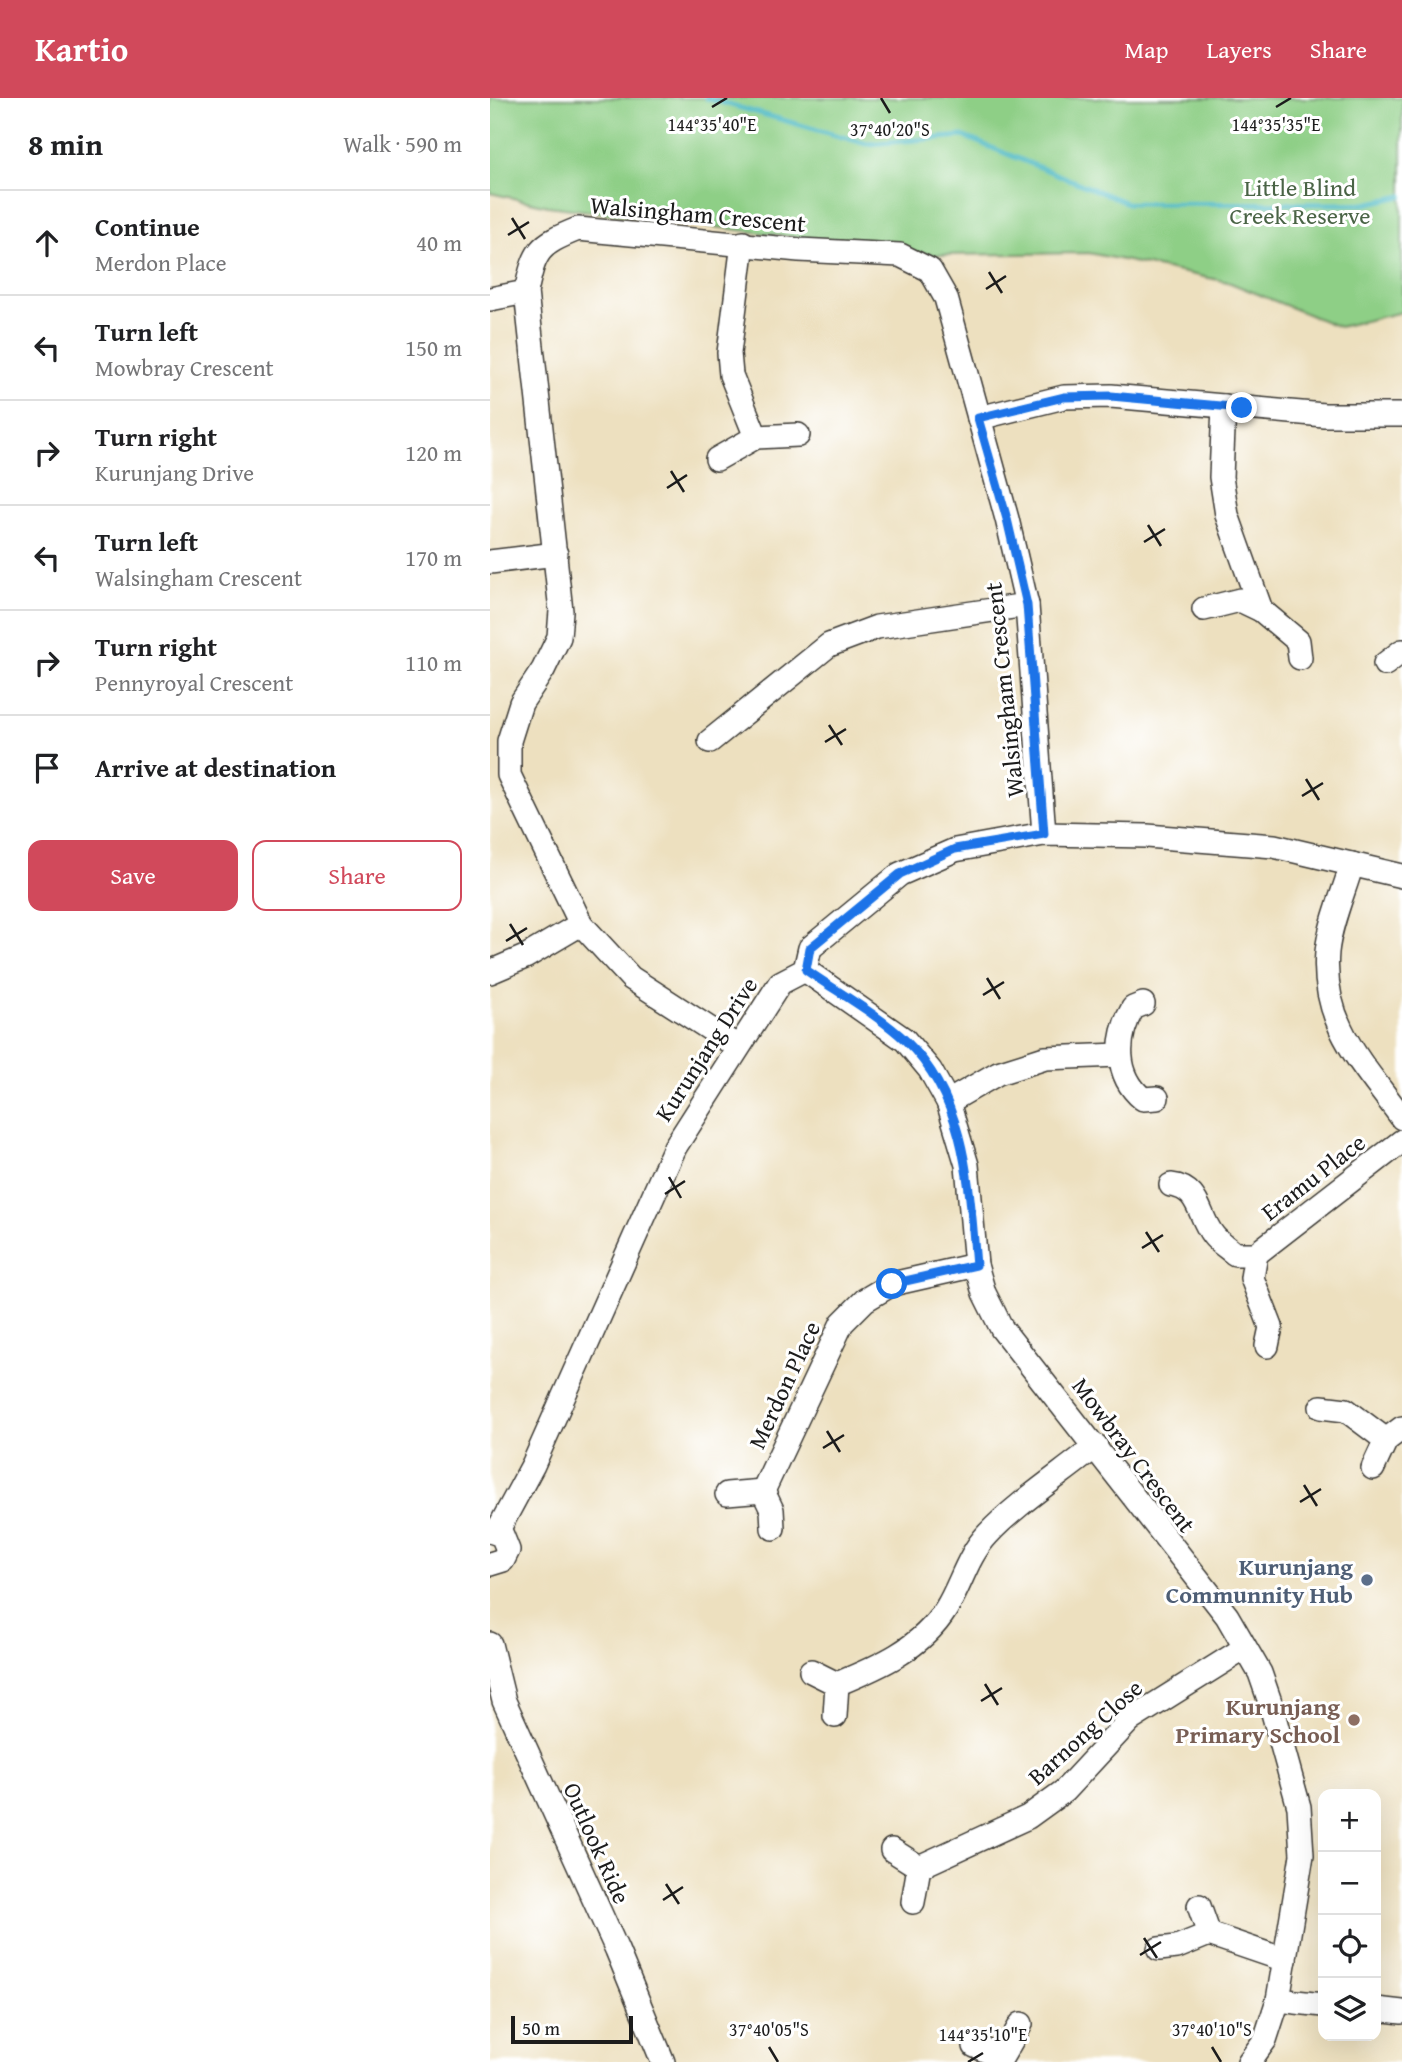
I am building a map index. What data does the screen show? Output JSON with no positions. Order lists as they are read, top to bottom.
{
  "streets": {
    "street": [
      "Walsingham Crescent",
      "Kurunjang Drive",
      "Eramu Place",
      "Merdon Place",
      "Mowbray Crescent",
      "Barnong Close",
      "Outlook Ride"
    ]
  },
  "crossings": [
    ["Walsingham Crescent", "Kurunjang Drive"],
    ["Kurunjang Drive", "Mowbray Crescent"],
    ["Merdon Place", "Mowbray Crescent"],
    ["Mowbray Crescent", "Barnong Close"]
  ],
  "parks": ["Little Blind Creek Reserve"],
  "places": ["Kurunjang Communnity Hub", "Kurunjang Primary School"],
  "scale_bar": "50 m",
  "page": {
    "header": "Kartio",
    "nav": ["Map", "Layers", "Share"],
    "heading": ["8 min", "Walk · 590 m"],
    "list": [
      ["Continue", "Merdon Place", "40 m"],
      ["Turn left", "Mowbray Crescent", "150 m"],
      ["Turn right", "Kurunjang Drive", "120 m"],
      ["Turn left", "Walsingham Crescent", "170 m"],
      ["Turn right", "Pennyroyal Crescent", "110 m"],
      "Arrive at destination"
    ],
    "buttons": ["Save", "Share"],
    "map_buttons": ["+", "−"],
    "scale": "50 m"
  },
  "coordinates": [
    "144°35'40\"E",
    "144°35'35\"E",
    "37°40'20\"S",
    "37°40'05\"S",
    "37°40'10\"S",
    "144°35'10\"E"
  ]
}
